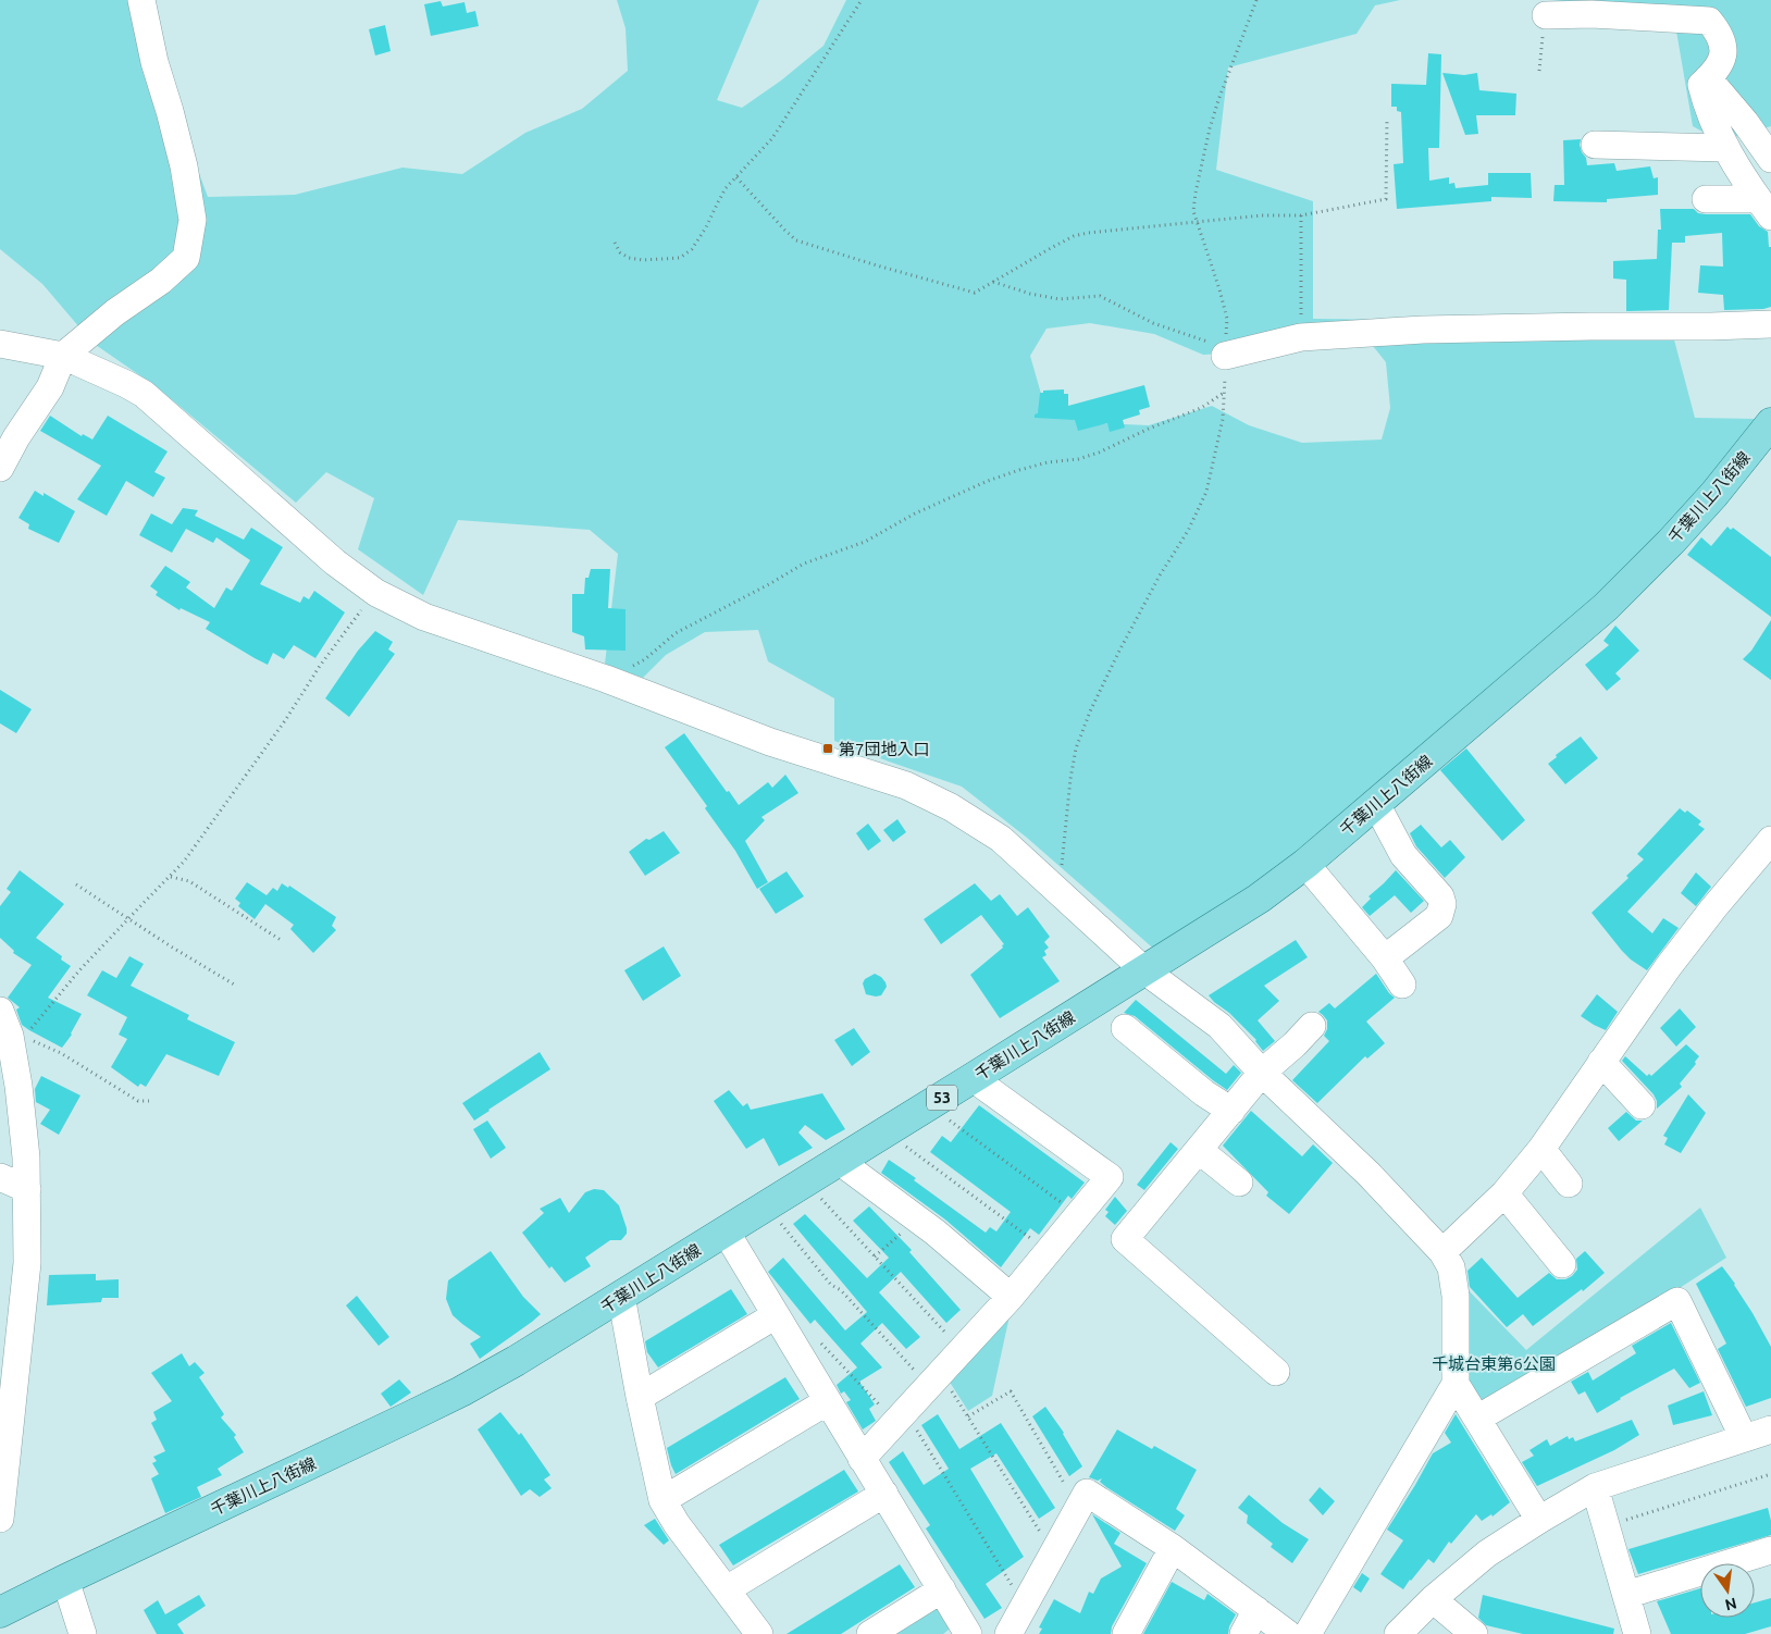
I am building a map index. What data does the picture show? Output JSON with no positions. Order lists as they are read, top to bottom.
{
  "streets": {
    "main road": ["千葉川上八街線", "53"]
  },
  "parks": ["千城台東第6公園"],
  "places": {
    "transit": ["第7団地入口"]
  },
  "north": "bottom"
}
